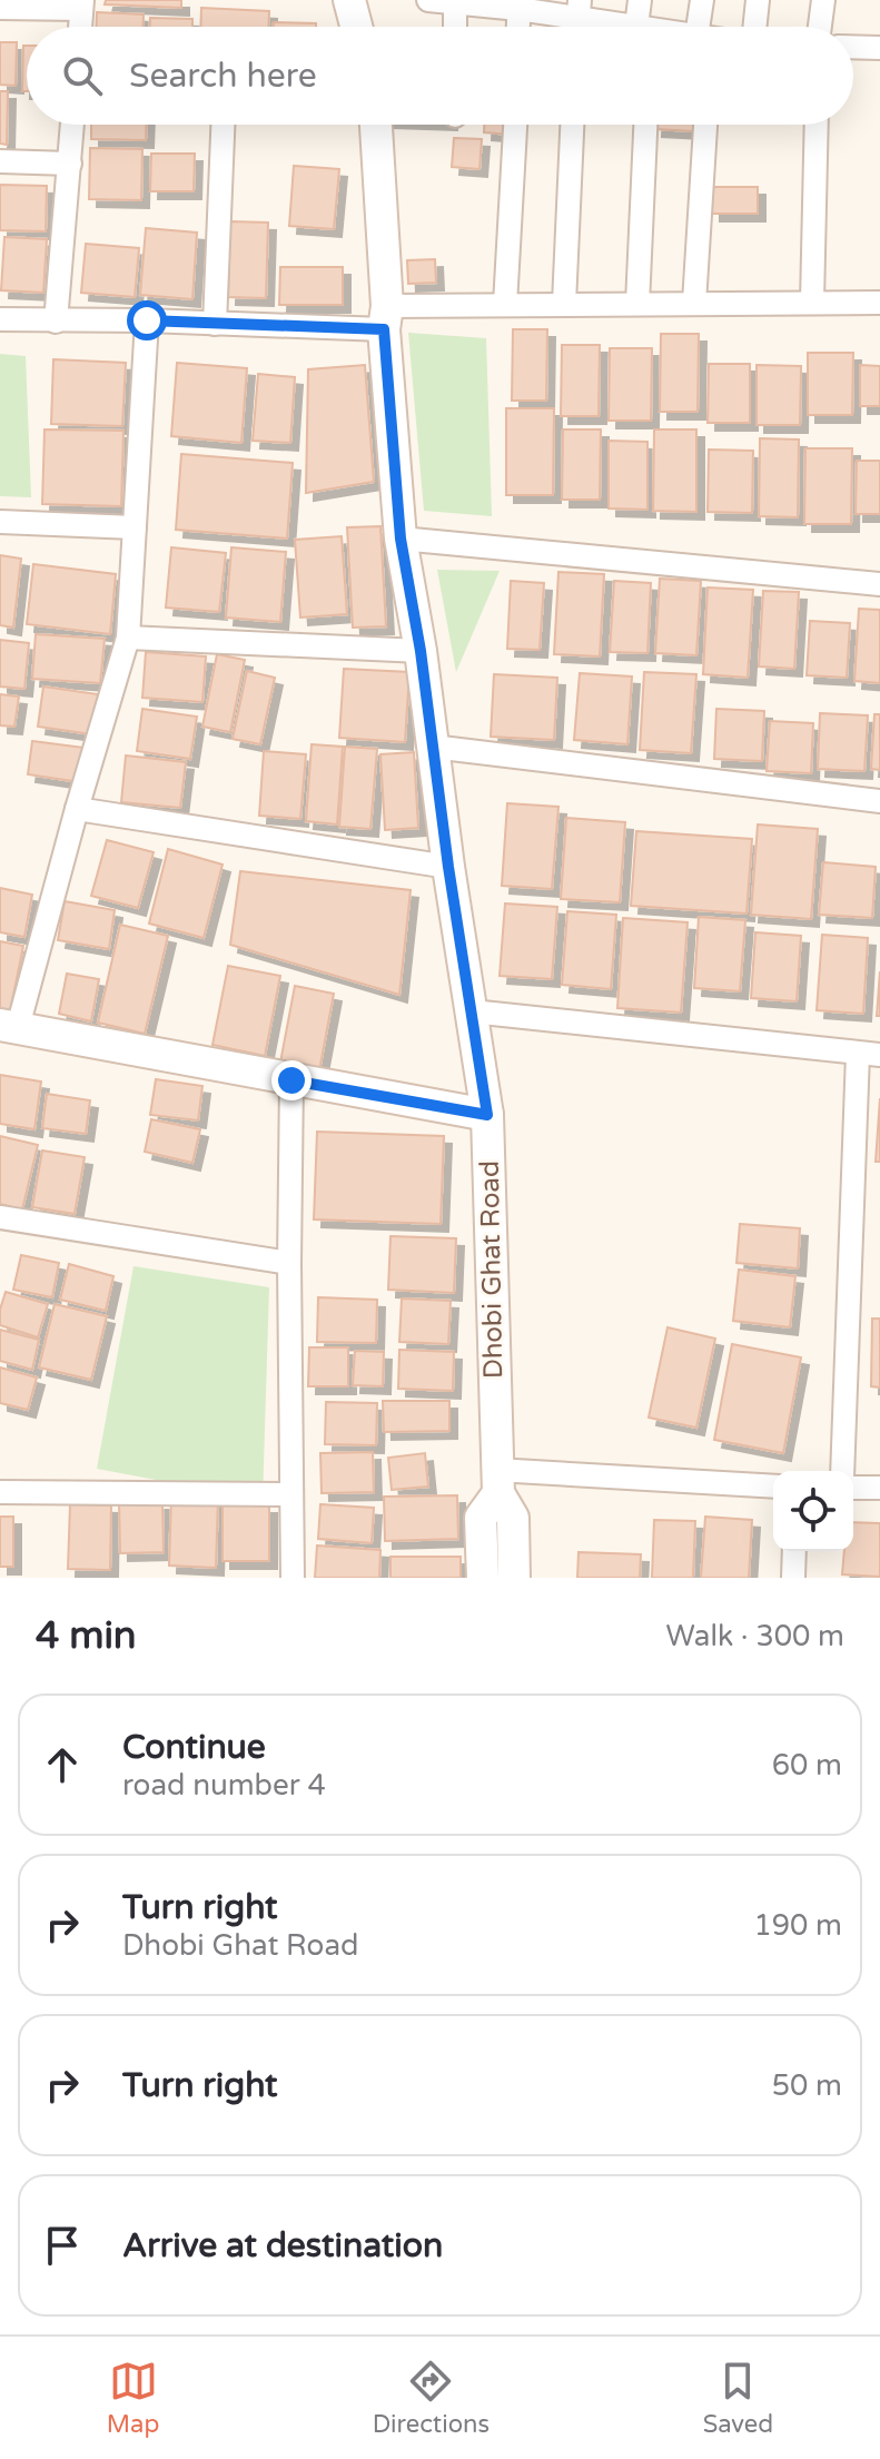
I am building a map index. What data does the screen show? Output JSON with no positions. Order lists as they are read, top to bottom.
{
  "streets": {
    "main road": ["Dhobi Ghat Road"]
  },
  "page": {
    "search": "Search here",
    "heading": ["4 min", "Walk · 300 m"],
    "list": [
      ["Continue", "road number 4", "60 m"],
      ["Turn right", "Dhobi Ghat Road", "190 m"],
      ["Turn right", "50 m"],
      "Arrive at destination"
    ],
    "nav": ["Map", "Directions", "Saved"]
  }
}
